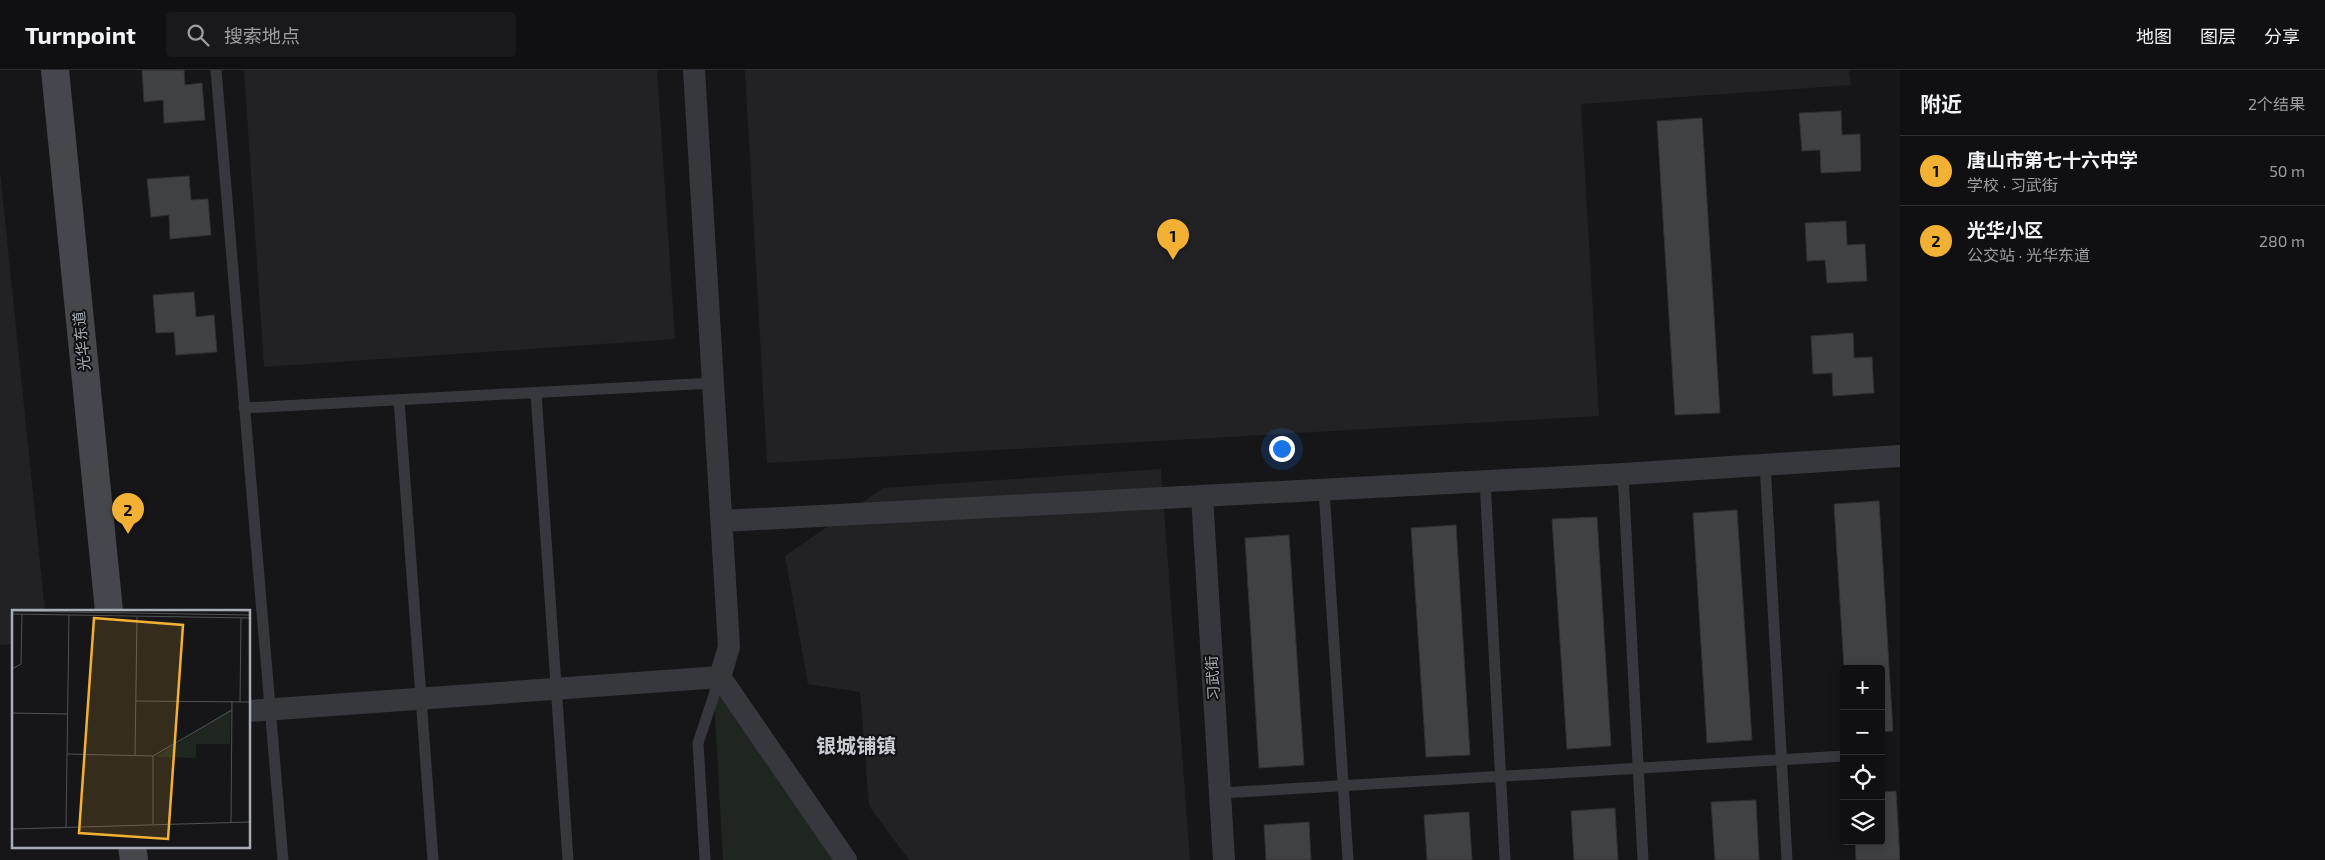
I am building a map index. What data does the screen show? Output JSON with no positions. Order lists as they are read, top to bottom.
{
  "streets": {
    "main road": ["光华东道"],
    "street": ["习武街"]
  },
  "districts": ["银城铺镇"],
  "page": {
    "header": "Turnpoint",
    "search": "搜索地点",
    "nav": ["地图", "图层", "分享"],
    "heading": ["附近", "2个结果"],
    "list": [
      {
        "mark": "1",
        "name": "唐山市第七十六中学",
        "note": "学校 · 习武街",
        "value": "50 m"
      },
      {
        "mark": "2",
        "name": "光华小区",
        "note": "公交站 · 光华东道",
        "value": "280 m"
      }
    ],
    "pins": ["1", "2"],
    "map_buttons": ["+", "−"]
  }
}
